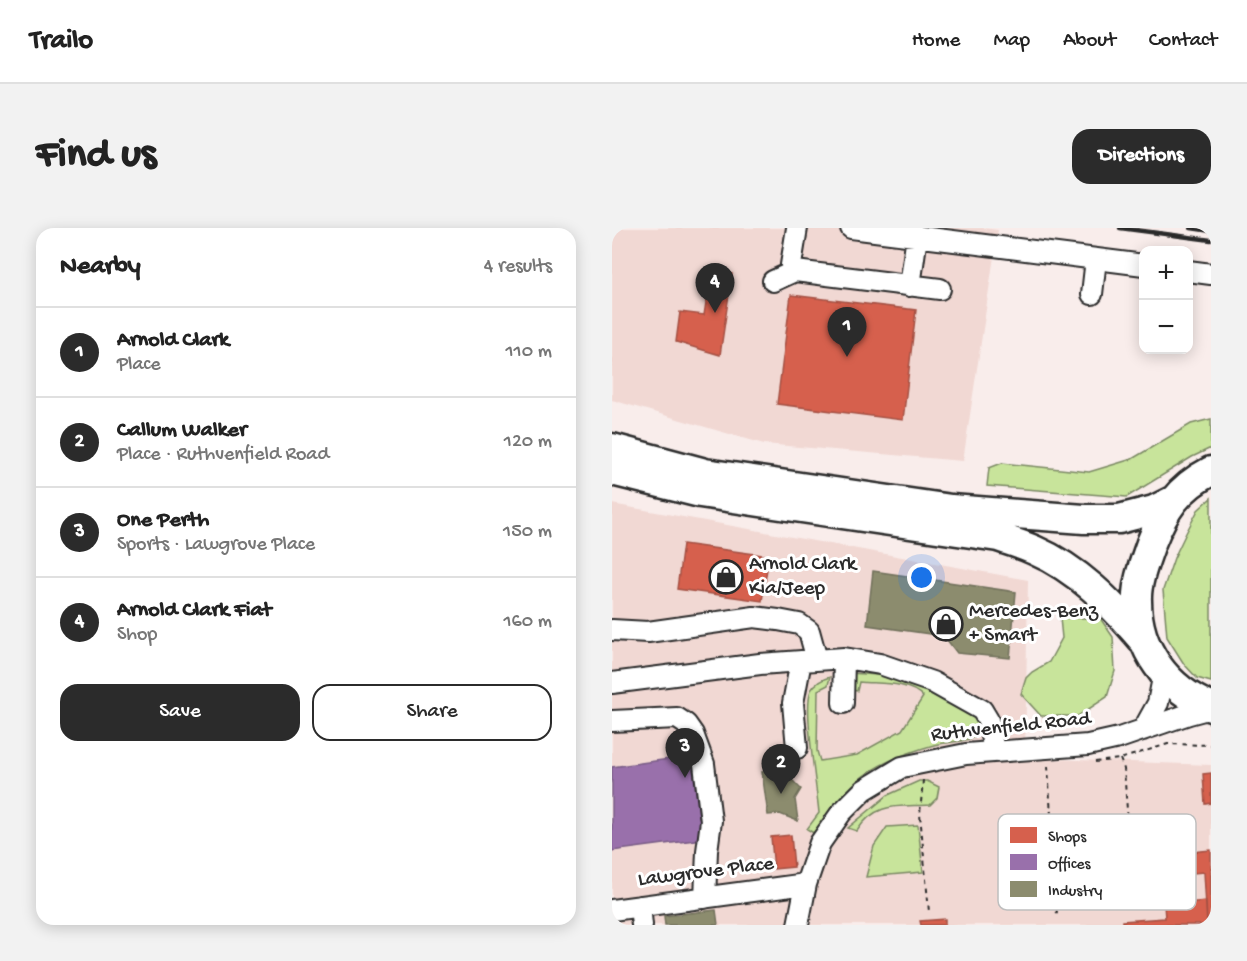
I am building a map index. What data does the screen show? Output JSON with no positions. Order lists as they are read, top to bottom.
{
  "streets": {
    "street": ["Ruthvenfield Road", "Lawgrove Place"]
  },
  "crossings": [
    ["Ruthvenfield Road", "Lawgrove Place"]
  ],
  "places": {
    "shop": ["Arnold Clark Kia/Jeep", "Mercedes-Benz + Smart"]
  },
  "legend": ["Shops", "Offices", "Industry"],
  "page": {
    "header": "Trailo",
    "nav": [
      "Home",
      "Map",
      "About",
      "Contact"
    ],
    "buttons": [
      "Directions",
      ["Save", "Share"]
    ],
    "title": "Find us",
    "heading": ["Nearby", "4 results"],
    "map_buttons": ["+", "−"],
    "pins": [
      "4",
      "1",
      "3",
      "2"
    ],
    "list": [
      {
        "mark": "1",
        "name": "Arnold Clark",
        "note": "Place",
        "value": "110 m"
      },
      {
        "mark": "2",
        "name": "Callum Walker",
        "note": "Place · Ruthvenfield Road",
        "value": "120 m"
      },
      {
        "mark": "3",
        "name": "One Perth",
        "note": "Sports · Lawgrove Place",
        "value": "150 m"
      },
      {
        "mark": "4",
        "name": "Arnold Clark Fiat",
        "note": "Shop",
        "value": "160 m"
      }
    ]
  }
}
